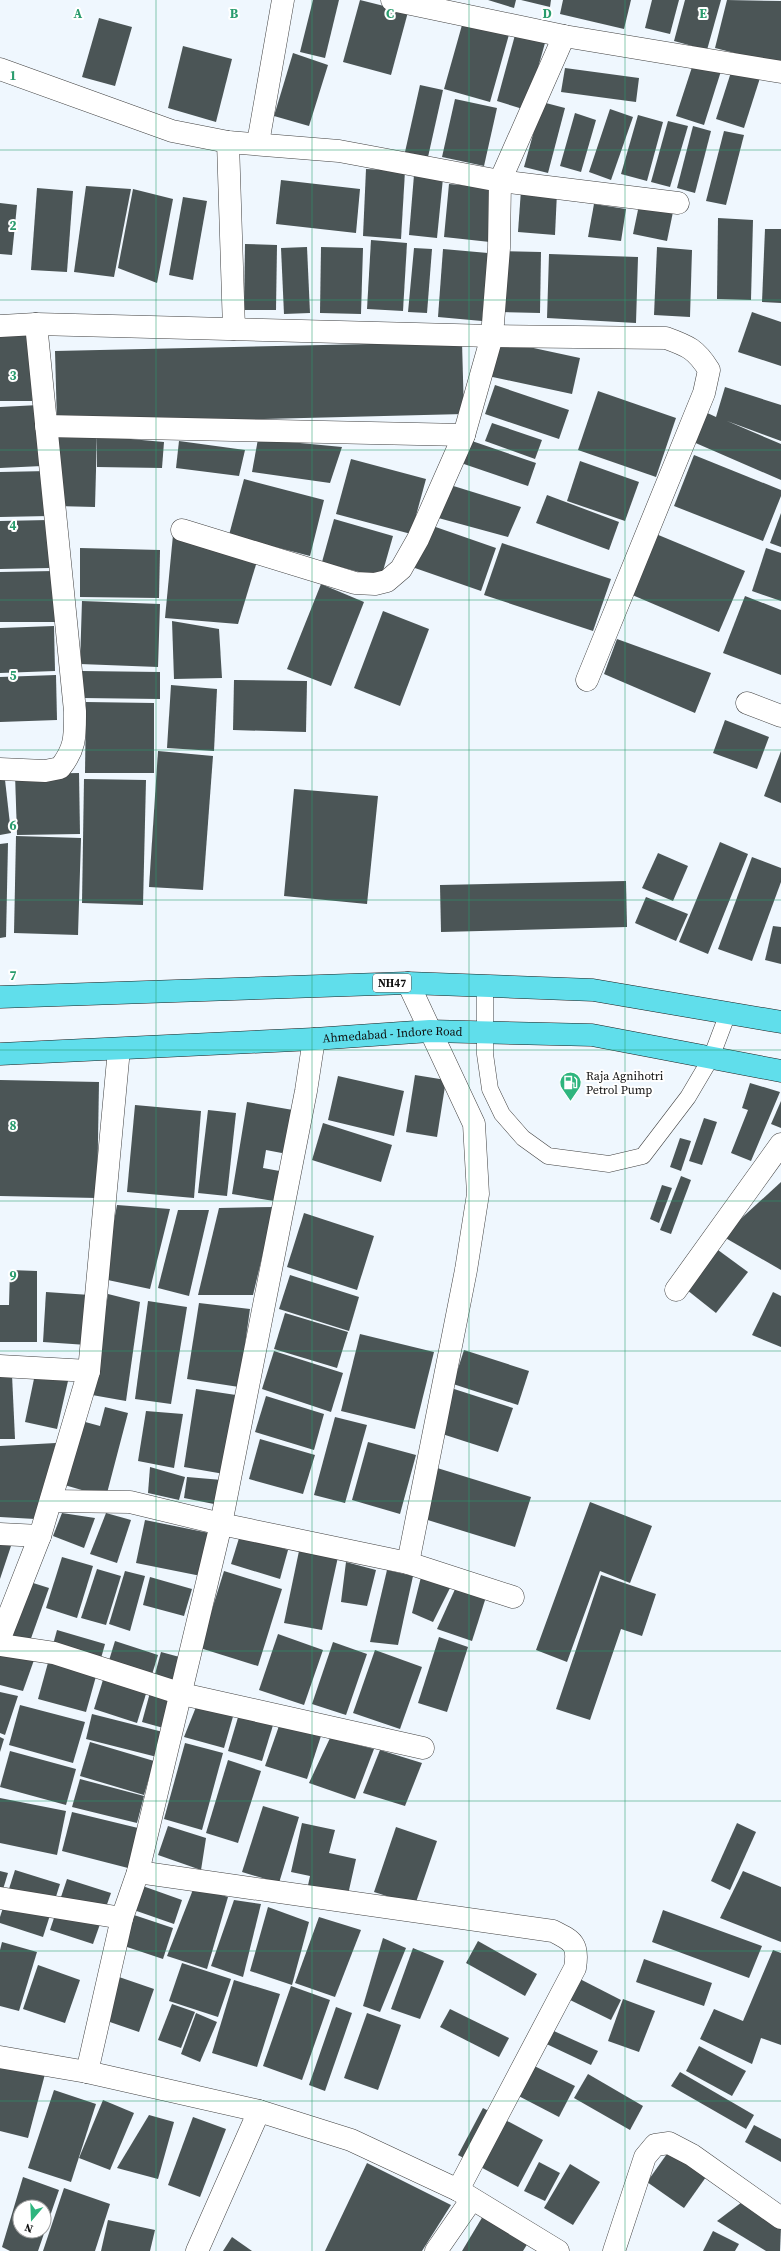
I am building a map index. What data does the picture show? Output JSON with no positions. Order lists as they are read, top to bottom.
{
  "streets": {
    "highway": ["NH47", "Ahmedabad - Indore Road"]
  },
  "places": {
    "fuel station": ["Raja Agnihotri Petrol Pump"]
  },
  "north": "bottom",
  "grid": {
    "columns": [
      "A",
      "B",
      "C",
      "D",
      "E"
    ],
    "rows": [
      "1",
      "2",
      "3",
      "4",
      "5",
      "6",
      "7",
      "8",
      "9"
    ]
  }
}
